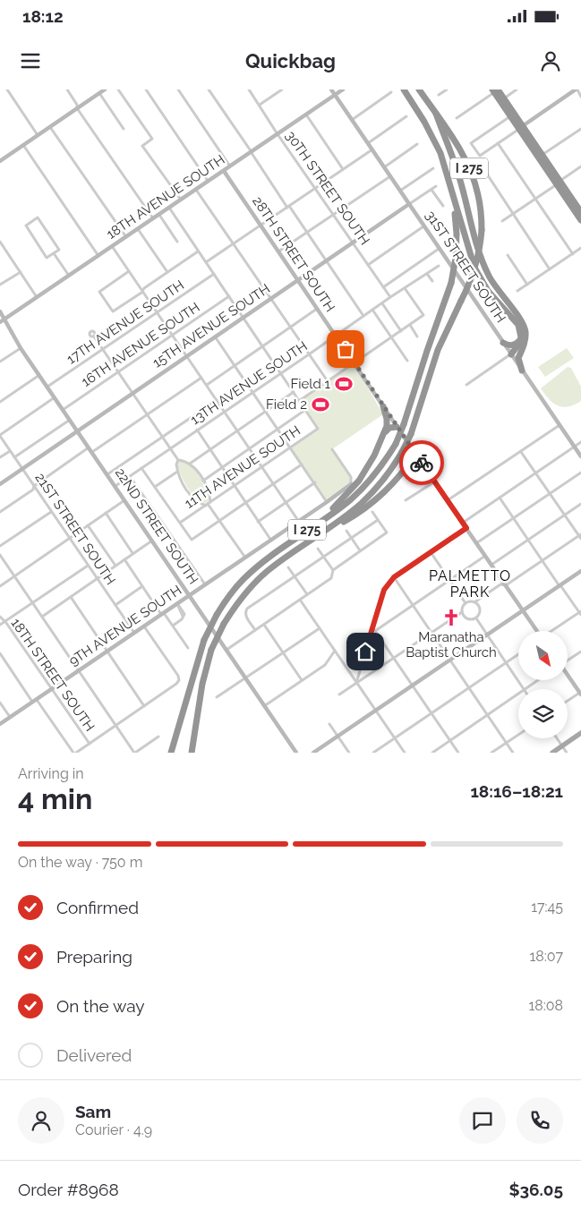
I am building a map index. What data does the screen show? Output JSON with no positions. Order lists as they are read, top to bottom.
{
  "streets": {
    "highway": ["I 275"],
    "street": [
      "30TH STREET SOUTH",
      "18TH AVENUE SOUTH",
      "28TH STREET SOUTH",
      "31ST STREET SOUTH",
      "17TH AVENUE SOUTH",
      "15TH AVENUE SOUTH",
      "16TH AVENUE SOUTH",
      "13TH AVENUE SOUTH",
      "11TH AVENUE SOUTH",
      "22ND STREET SOUTH",
      "21ST STREET SOUTH",
      "9TH AVENUE SOUTH",
      "18TH STREET SOUTH"
    ]
  },
  "crossings": [
    ["30TH STREET SOUTH", "18TH AVENUE SOUTH"],
    ["30TH STREET SOUTH", "15TH AVENUE SOUTH"],
    ["30TH STREET SOUTH", "13TH AVENUE SOUTH"],
    ["18TH AVENUE SOUTH", "28TH STREET SOUTH"],
    ["18TH AVENUE SOUTH", "31ST STREET SOUTH"],
    ["18TH AVENUE SOUTH", "22ND STREET SOUTH"],
    ["28TH STREET SOUTH", "15TH AVENUE SOUTH"],
    ["28TH STREET SOUTH", "13TH AVENUE SOUTH"],
    ["31ST STREET SOUTH", "15TH AVENUE SOUTH"],
    ["17TH AVENUE SOUTH", "22ND STREET SOUTH"],
    ["15TH AVENUE SOUTH", "22ND STREET SOUTH"],
    ["15TH AVENUE SOUTH", "21ST STREET SOUTH"],
    ["16TH AVENUE SOUTH", "22ND STREET SOUTH"],
    ["13TH AVENUE SOUTH", "22ND STREET SOUTH"],
    ["22ND STREET SOUTH", "9TH AVENUE SOUTH"],
    ["21ST STREET SOUTH", "9TH AVENUE SOUTH"],
    ["9TH AVENUE SOUTH", "18TH STREET SOUTH"]
  ],
  "districts": ["PALMETTO PARK"],
  "places": {
    "sports": ["Field 1", "Field 2"],
    "church": ["Maranatha Baptist Church"]
  },
  "north": "bottom right",
  "page": {
    "status": "18:12",
    "header": "Quickbag",
    "heading": ["4 min", "Arriving in", "18:16–18:21"],
    "panel": [
      "Sam",
      "Courier · 4.9",
      "Order #8968",
      "$36.05"
    ],
    "bar": "On the way · 750 m",
    "list": [
      ["Confirmed", "17:45"],
      ["Preparing", "18:07"],
      ["On the way", "18:08"],
      "Delivered"
    ]
  }
}
